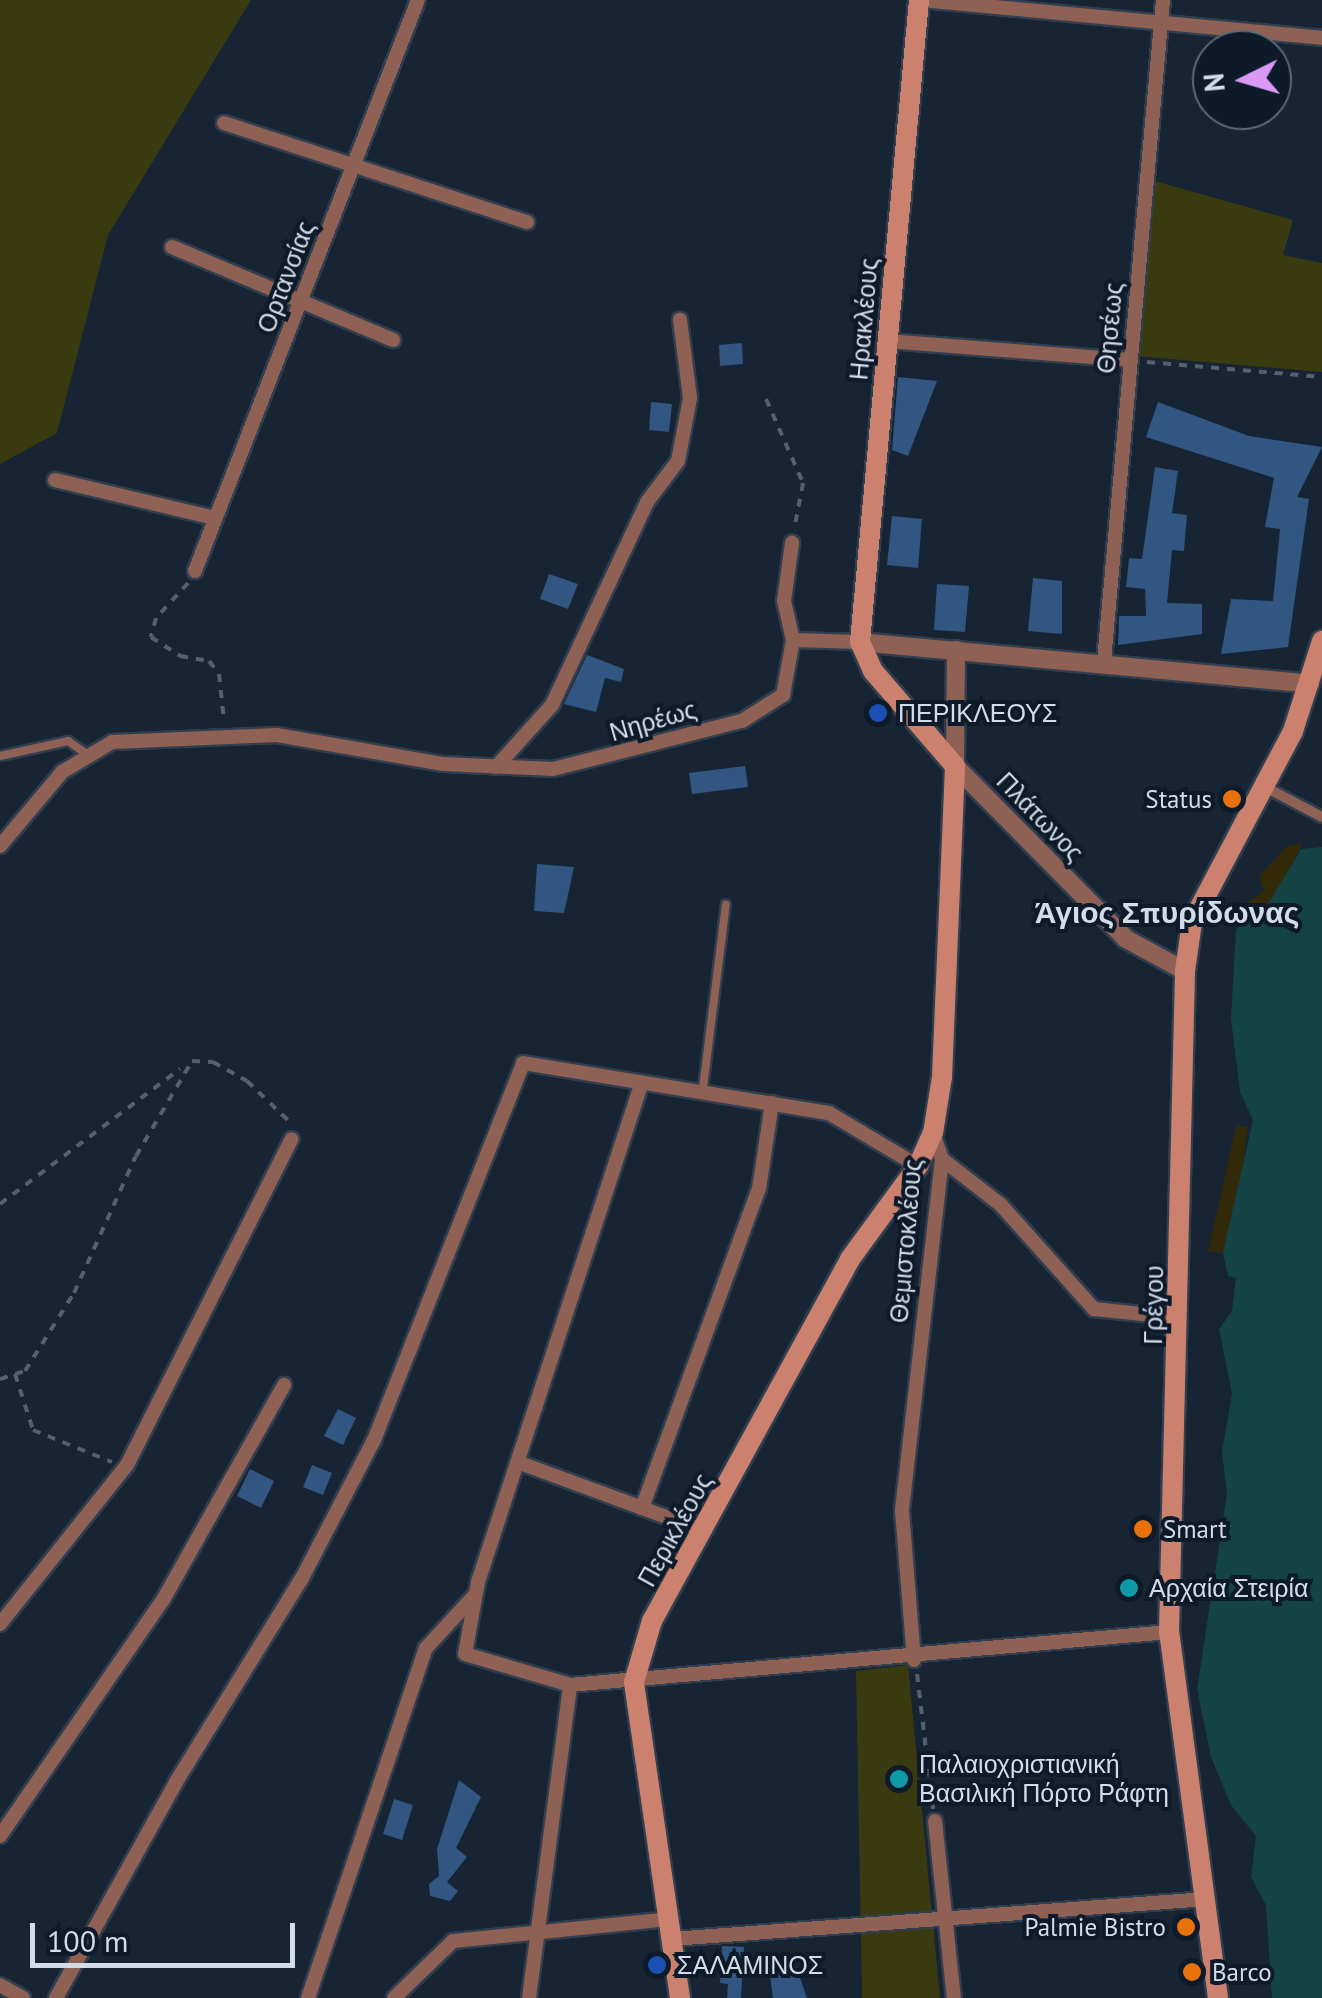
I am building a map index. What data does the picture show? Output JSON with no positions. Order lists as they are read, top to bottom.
{
  "streets": {
    "main road": [
      "Ηρακλέους",
      "Θεμιστοκλέους",
      "Γρέγου",
      "Περικλέους"
    ],
    "street": [
      "Ορτανσίας",
      "Θησέως",
      "Νηρέως",
      "Πλάτωνος"
    ]
  },
  "crossings": [
    ["Πλάτωνος", "Θεμιστοκλέους"],
    ["Πλάτωνος", "Γρέγου"],
    ["Θεμιστοκλέους", "Περικλέους"]
  ],
  "districts": ["Άγιος Σπυρίδωνας"],
  "places": [
    "ΠΕΡΙΚΛΕΟΥΣ",
    "Status",
    "Smart",
    "Αρχαία Στειρία",
    "Παλαιοχριστιανική Βασιλική Πόρτο Ράφτη",
    "Palmie Bistro",
    "ΣΑΛΑΜΙΝΟΣ",
    "Barco"
  ],
  "scale_bar": "100 m",
  "north": "left"
}
